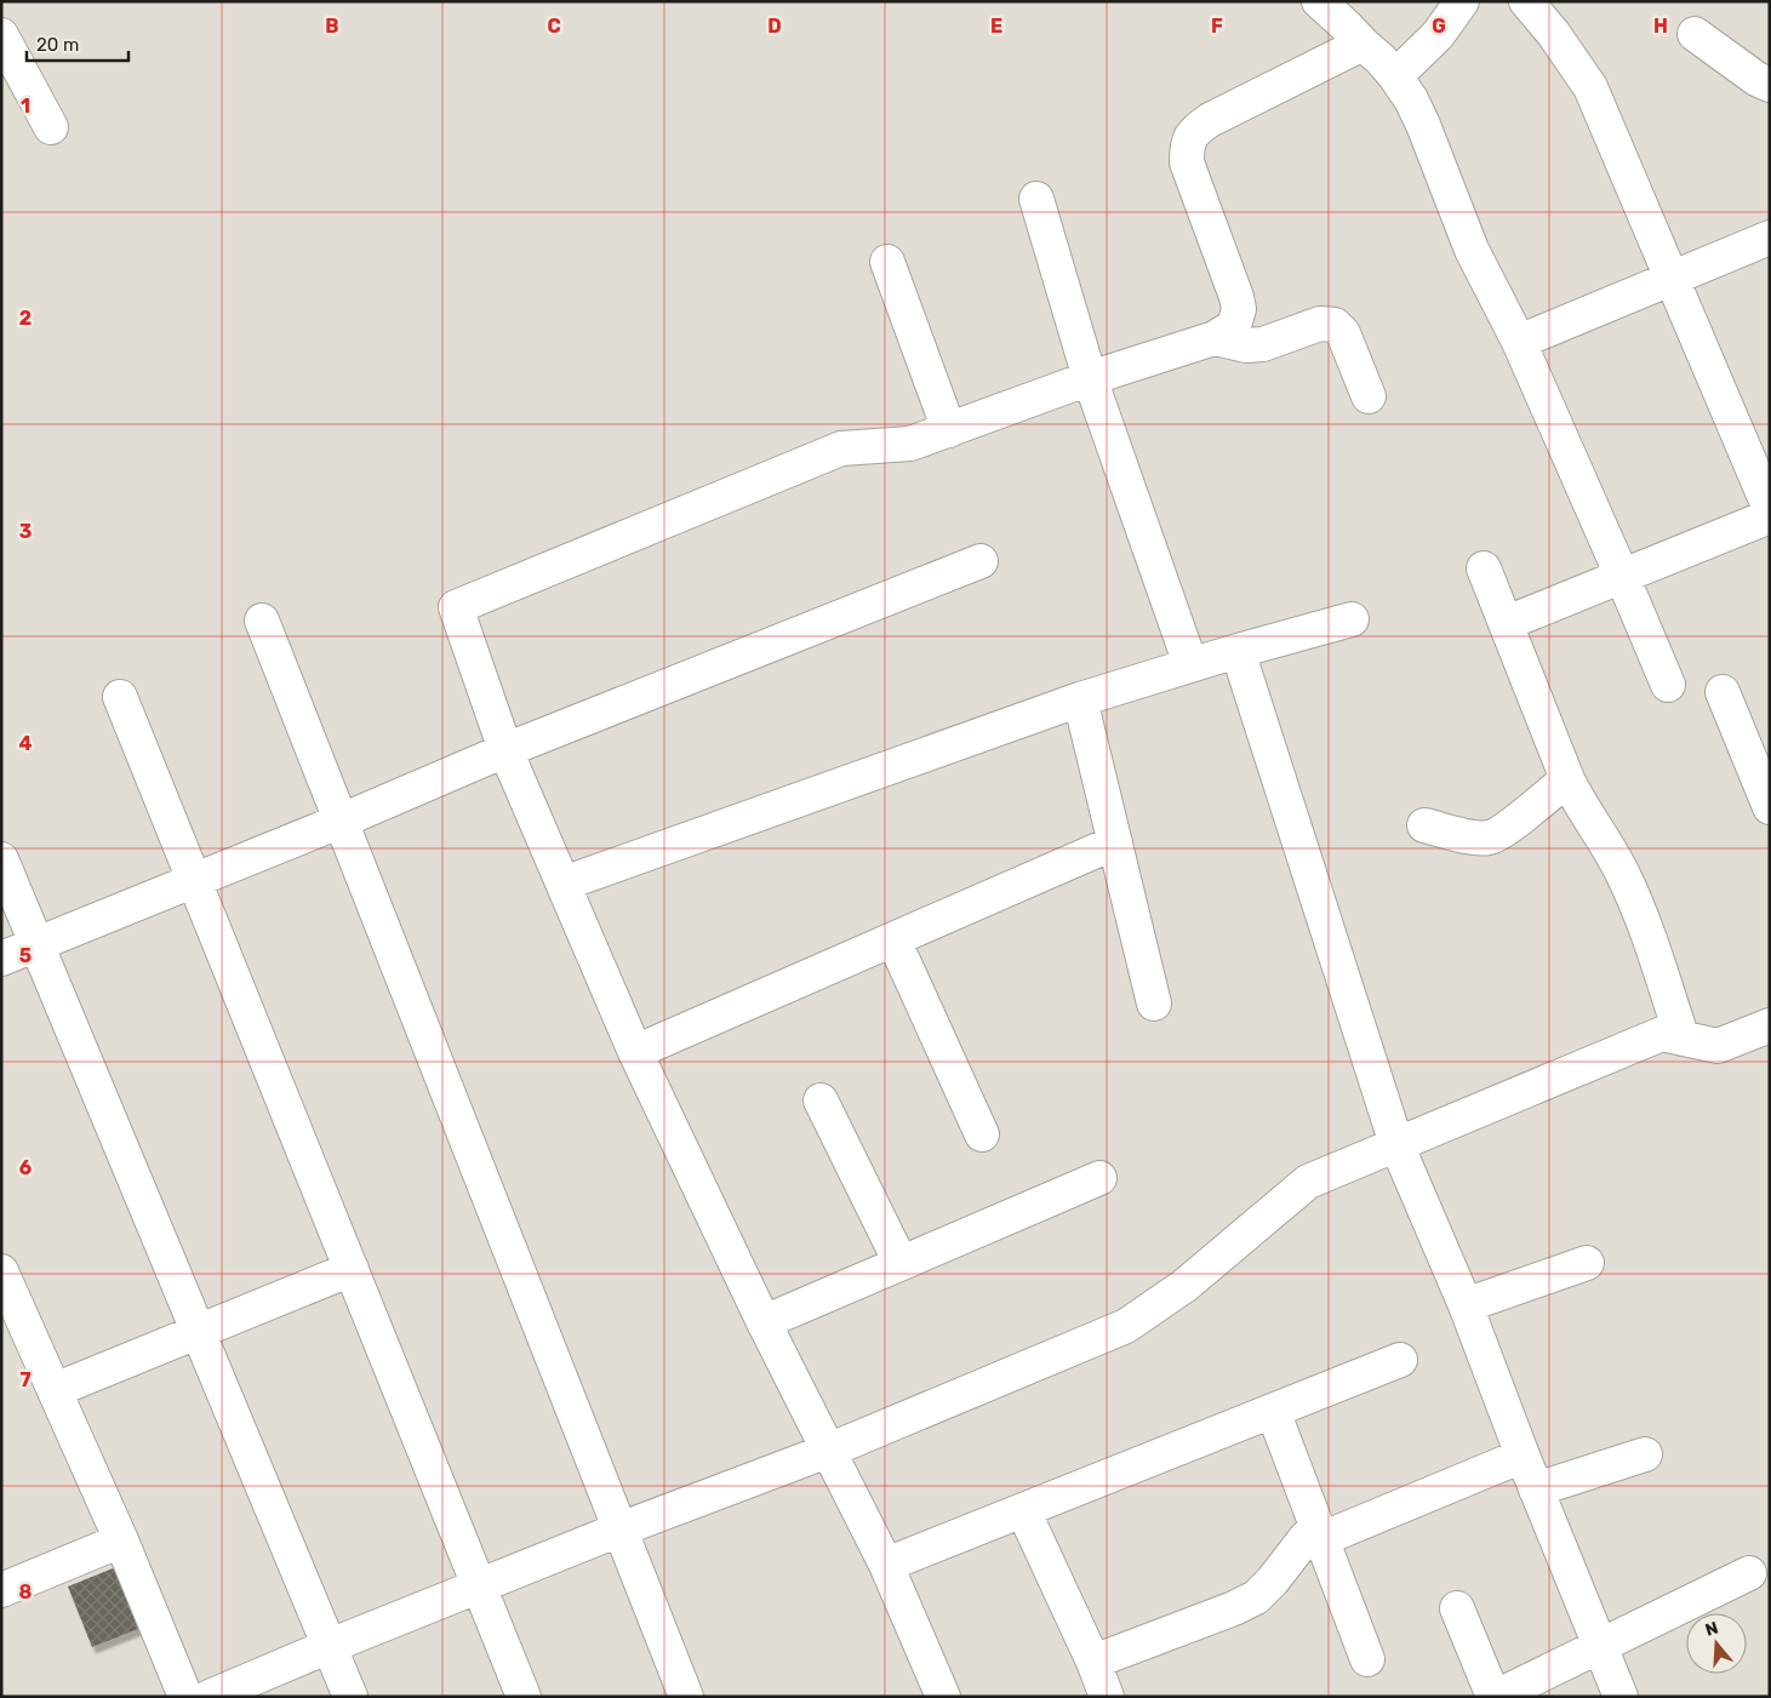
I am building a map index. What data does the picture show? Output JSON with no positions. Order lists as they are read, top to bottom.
{
  "scale_bar": "20 m",
  "north": "top",
  "grid": {
    "columns": [
      "B",
      "C",
      "D",
      "E",
      "F",
      "G",
      "H"
    ],
    "rows": [
      "1",
      "2",
      "3",
      "4",
      "5",
      "6",
      "7",
      "8"
    ]
  }
}
